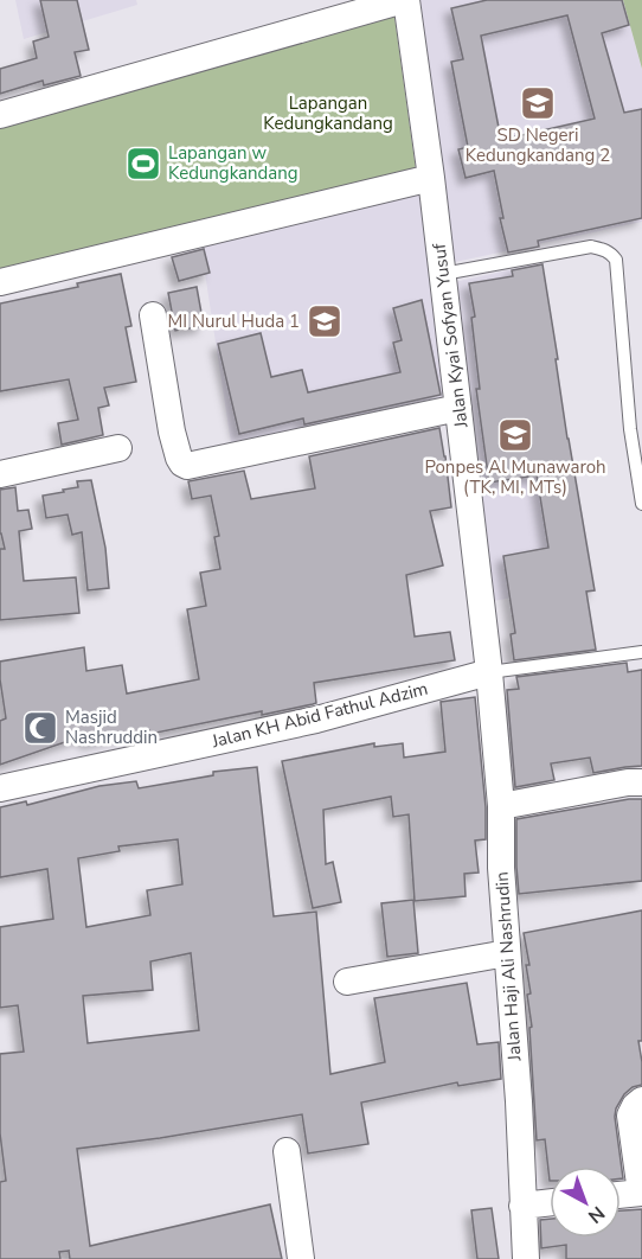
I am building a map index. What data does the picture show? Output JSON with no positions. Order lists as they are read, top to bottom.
{
  "streets": {
    "street": ["Jalan Kyai Sofyan Yusuf", "Jalan KH Abid Fathul Adzim", "Jalan Haji Ali Nashrudin"]
  },
  "crossings": [
    ["Jalan Kyai Sofyan Yusuf", "Jalan KH Abid Fathul Adzim"],
    ["Jalan Kyai Sofyan Yusuf", "Jalan Haji Ali Nashrudin"],
    ["Jalan KH Abid Fathul Adzim", "Jalan Haji Ali Nashrudin"]
  ],
  "parks": ["Lapangan Kedungkandang"],
  "places": {
    "school or university": ["SD Negeri Kedungkandang 2", "MI Nurul Huda 1", "Ponpes Al Munawaroh (TK, MI, MTs)"],
    "sports": ["Lapangan w Kedungkandang"],
    "mosque": ["Masjid Nashruddin"]
  },
  "north": "bottom right"
}
